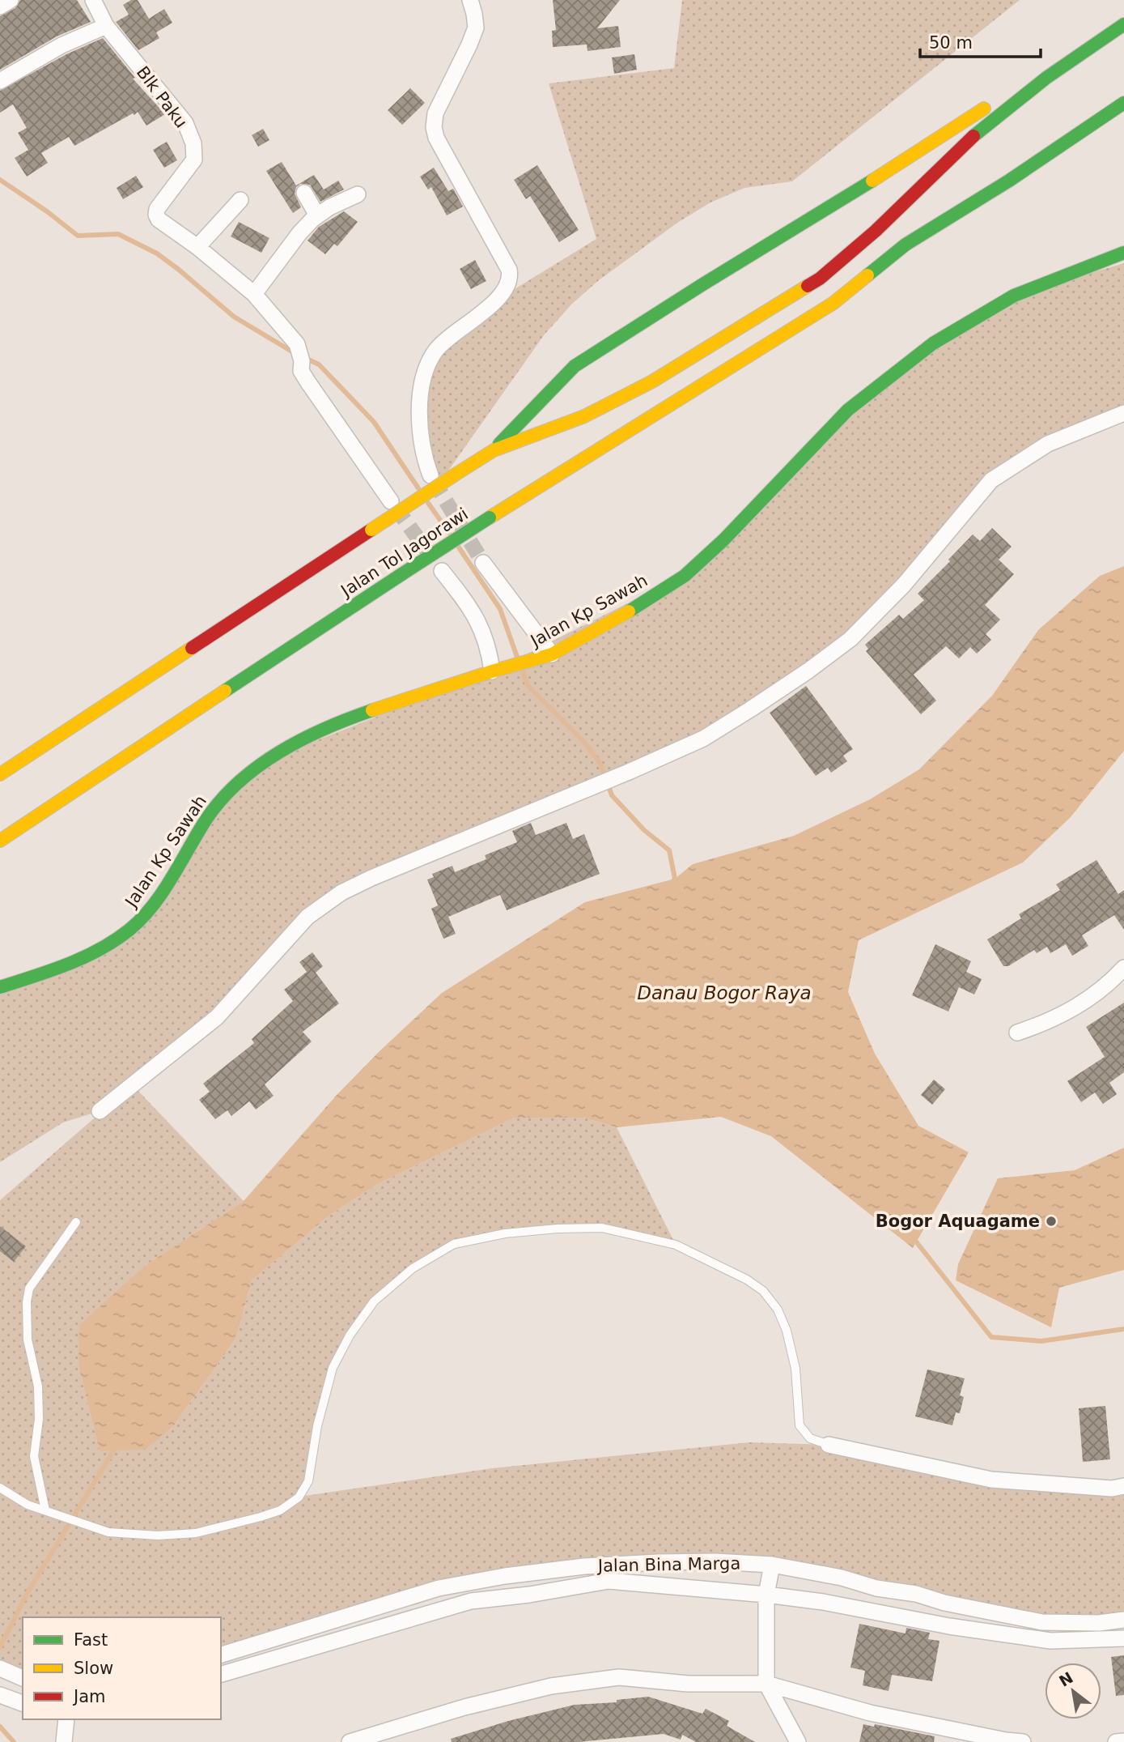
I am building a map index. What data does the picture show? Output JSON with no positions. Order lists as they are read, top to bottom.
{
  "streets": {
    "main road": ["Jalan Tol Jagorawi", "Jalan Kp Sawah"],
    "street": ["Blk Paku", "Jalan Bina Marga"]
  },
  "water": ["Danau Bogor Raya"],
  "places": ["Bogor Aquagame"],
  "legend": ["Fast", "Slow", "Jam"],
  "scale_bar": "50 m",
  "north": "top left"
}
